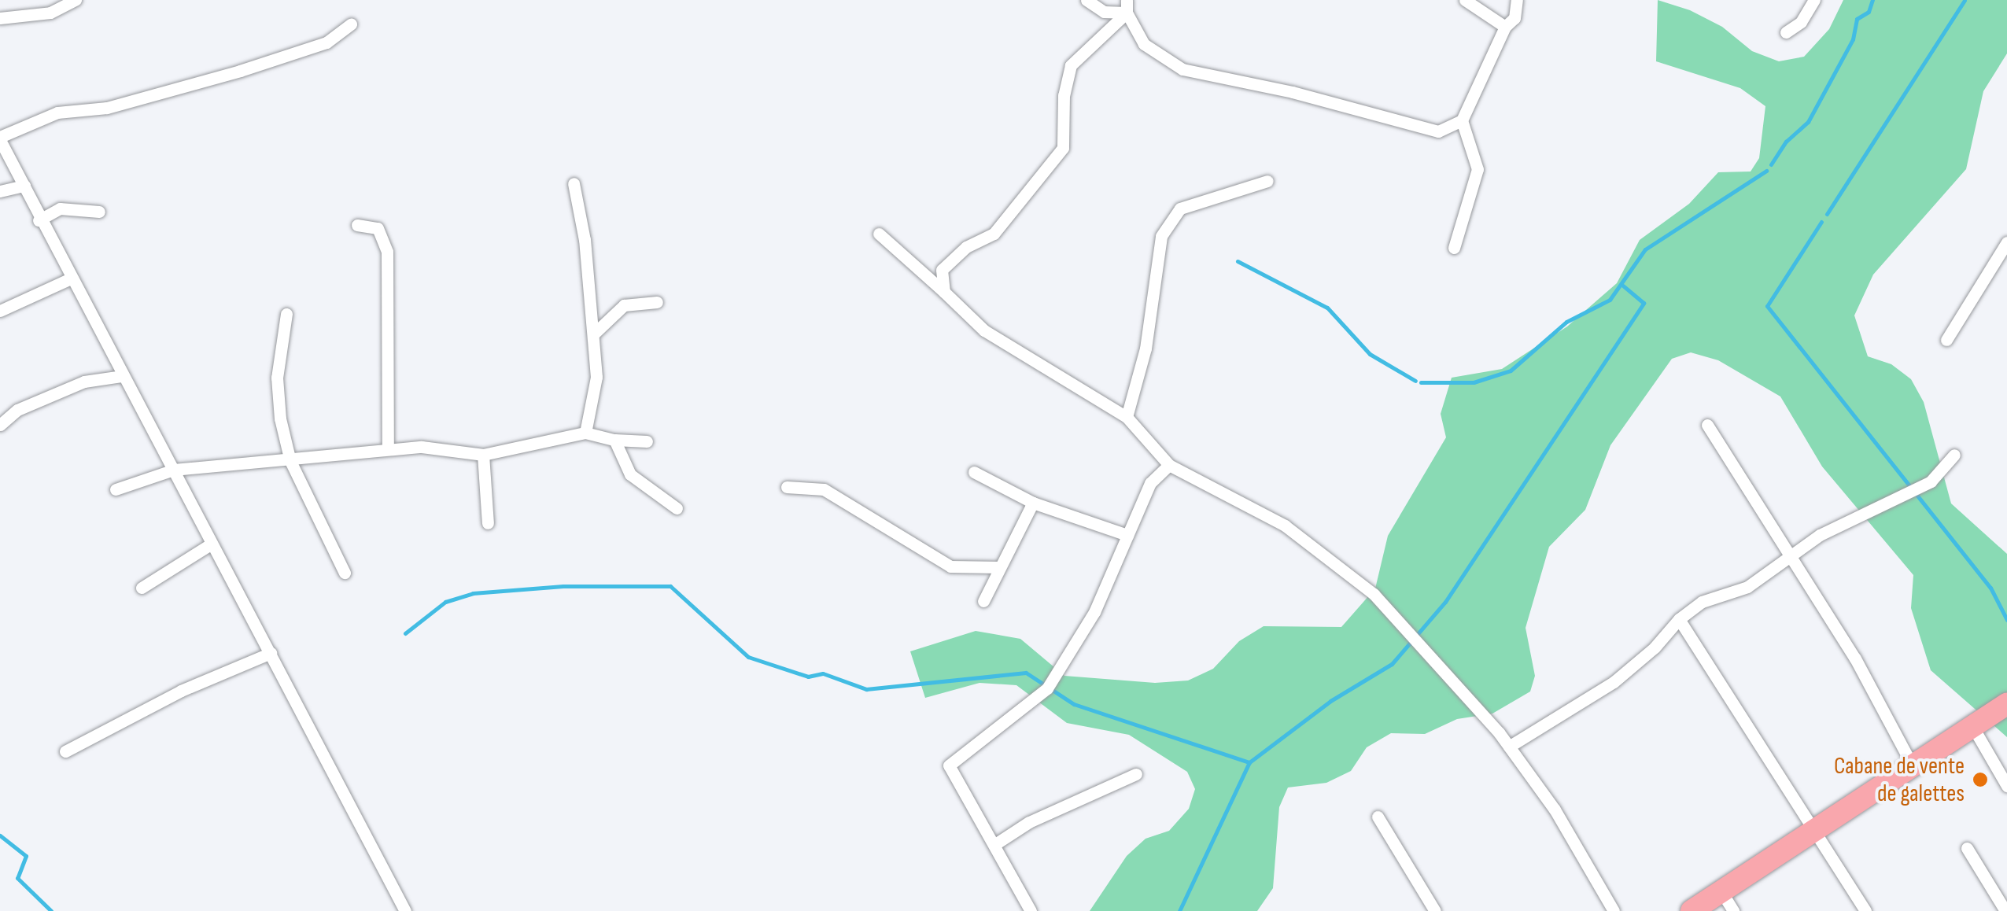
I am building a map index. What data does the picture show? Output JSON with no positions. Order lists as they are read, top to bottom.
{
  "places": ["Cabane de vente de galettes"]
}
